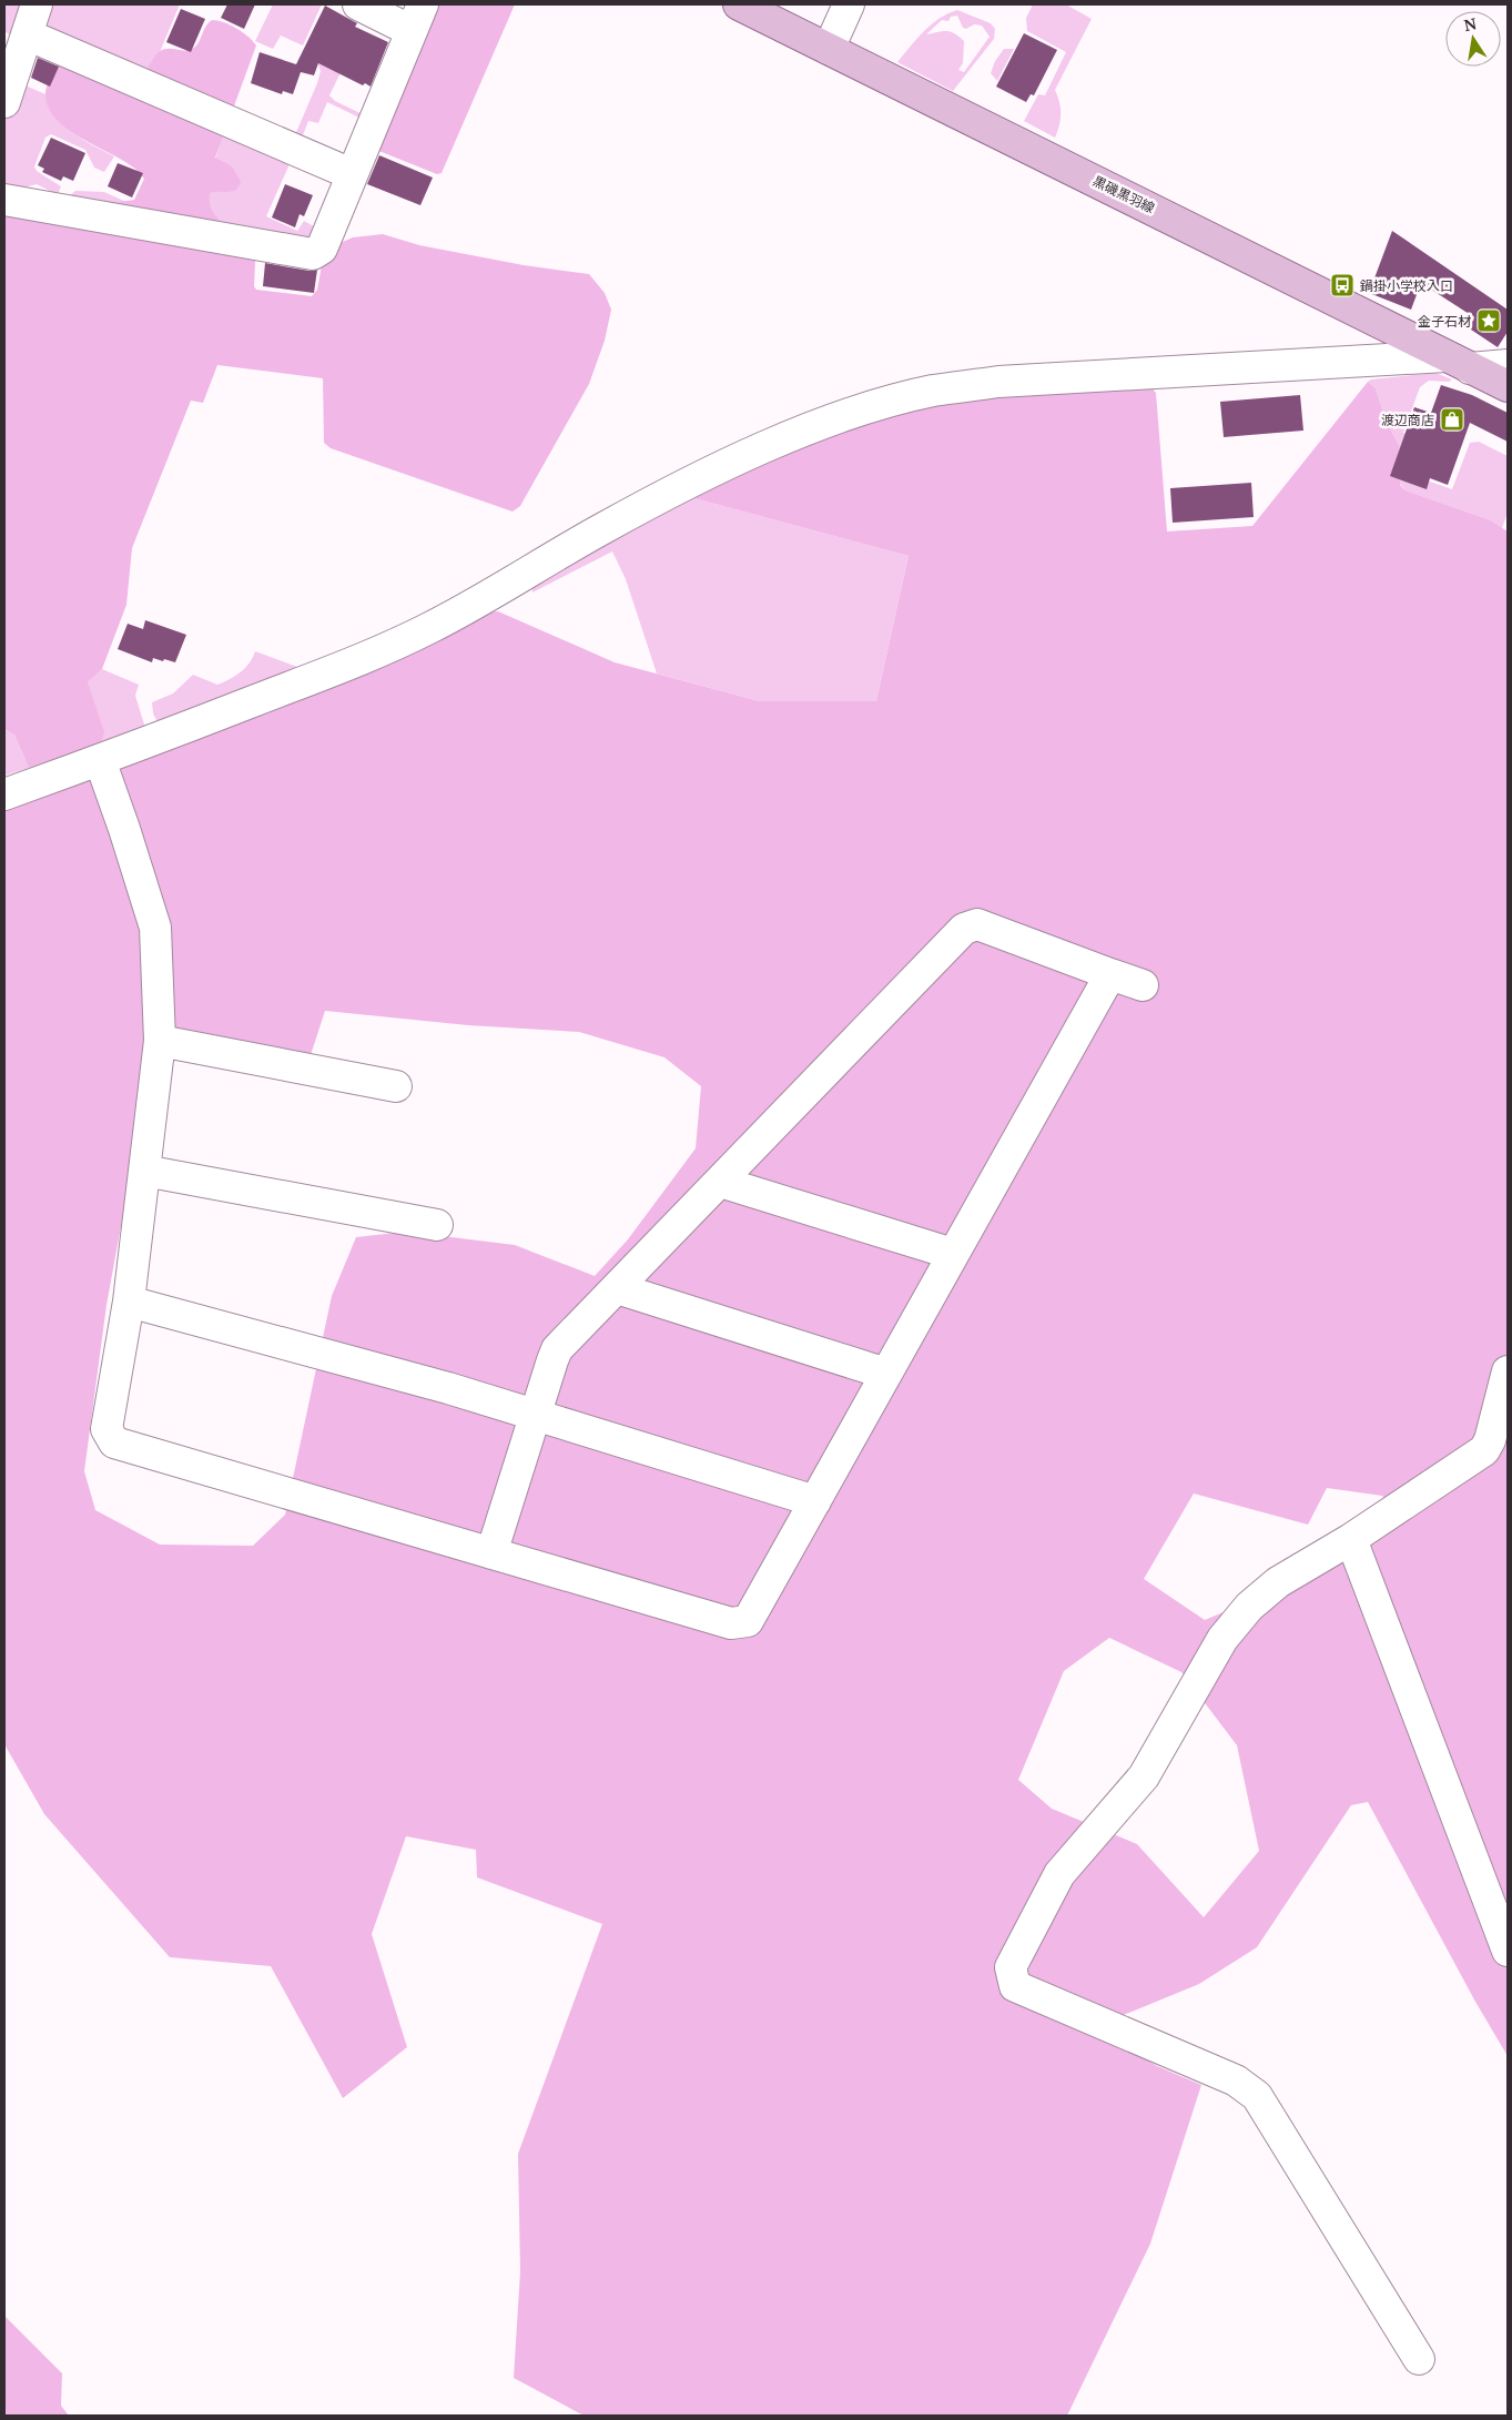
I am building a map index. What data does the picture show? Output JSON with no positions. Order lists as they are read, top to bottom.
{
  "streets": {
    "main road": ["黒磯黒羽線"]
  },
  "places": {
    "bus stop": ["鍋掛小学校入口"],
    "place": ["金子石材"],
    "shop": ["渡辺商店"]
  },
  "north": "top"
}
